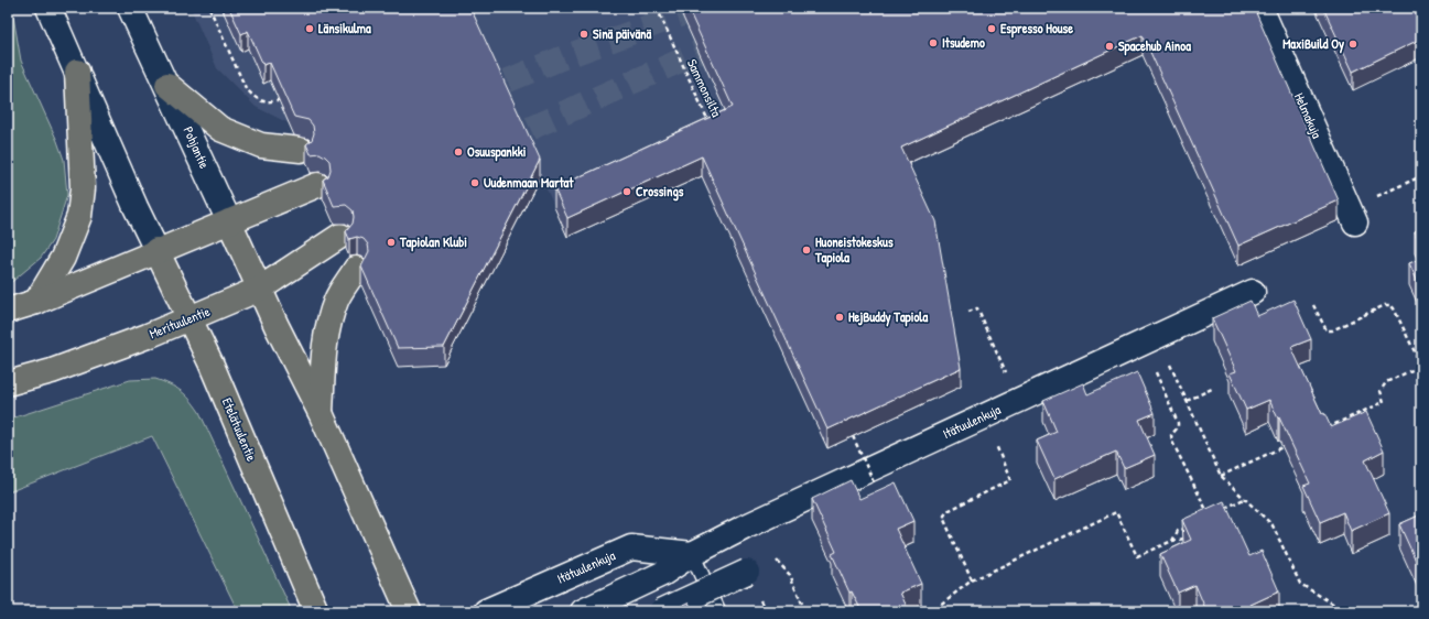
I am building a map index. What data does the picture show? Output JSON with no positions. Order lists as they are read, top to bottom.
{
  "streets": {
    "main road": ["Pohjantie", "Merituulentie", "Etelätuulentie"],
    "street": ["Helmakuja", "Itätuulenkuja"],
    "path": ["Sammonsilta"]
  },
  "crossings": [
    ["Pohjantie", "Merituulentie"],
    ["Merituulentie", "Etelätuulentie"]
  ],
  "places": [
    "Länsikulma",
    "Espresso House",
    "Sinä päivänä",
    "Itsudemo",
    "MaxiBuild Oy",
    "Spacehub Ainoa",
    "Osuuspankki",
    "Uudenmaan Martat",
    "Crossings",
    "Tapiolan Klubi",
    "Huoneistokeskus Tapiola",
    "HejBuddy Tapiola"
  ]
}
